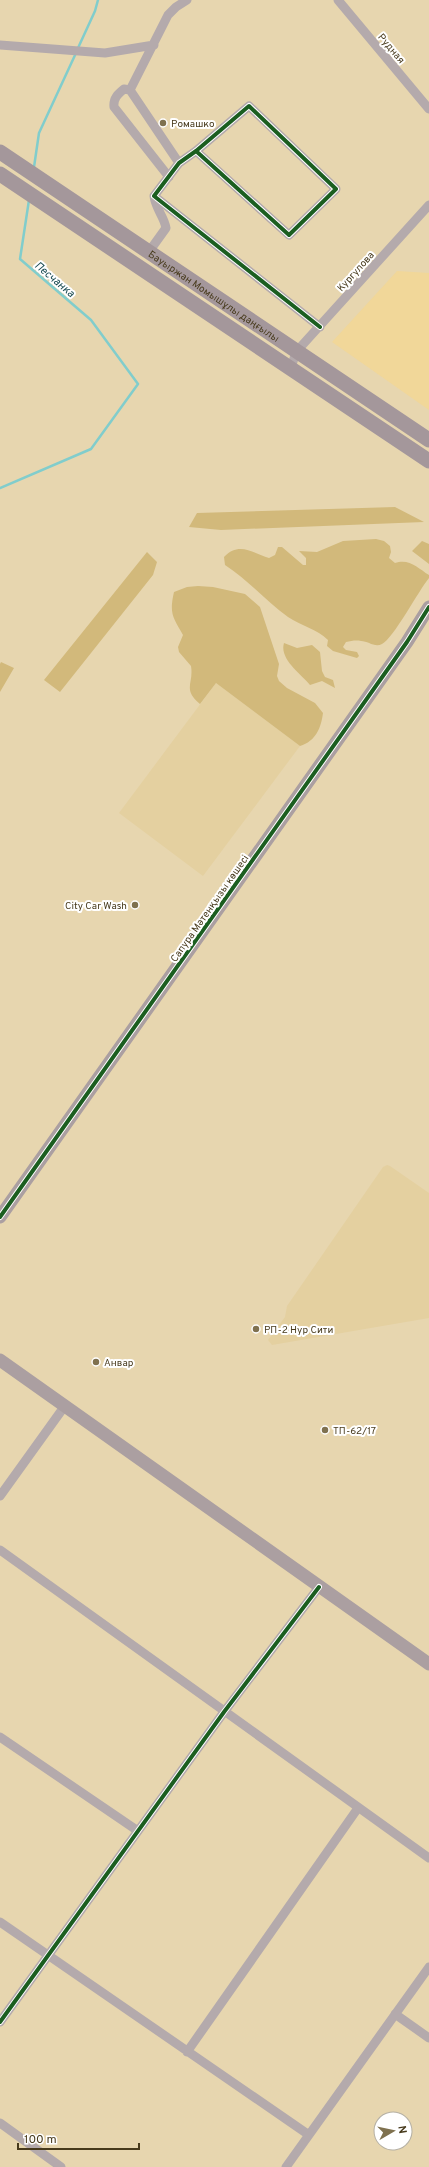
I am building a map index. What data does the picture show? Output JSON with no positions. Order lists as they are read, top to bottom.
{
  "streets": {
    "main road": ["Бауыржан Момышұлы даңғылы"],
    "street": ["Рудная", "Кургулова", "Сапура Мәтенқызы көшесі"]
  },
  "crossings": [
    ["Кургулова", "Бауыржан Момышұлы даңғылы"]
  ],
  "water": ["Песчанка"],
  "places": [
    "Ромашко",
    "City Car Wash",
    "РП-2 Нур Сити",
    "Анвар",
    "ТП-62/17"
  ],
  "scale_bar": "100 m",
  "north": "right"
}
